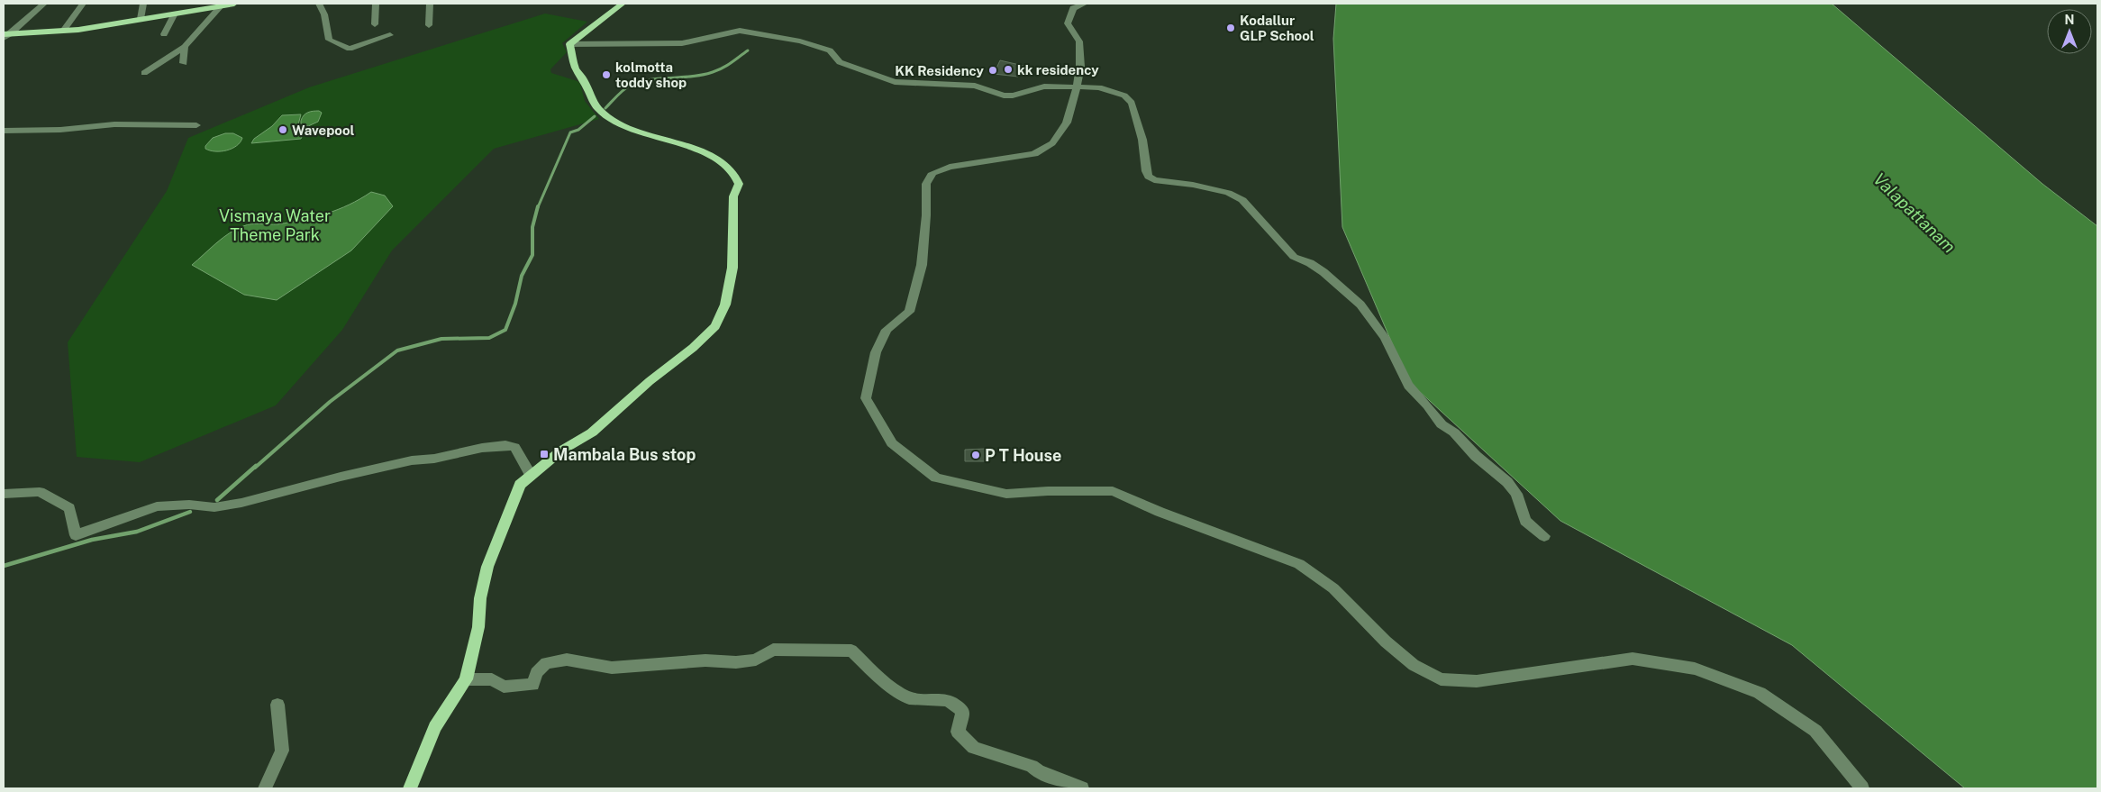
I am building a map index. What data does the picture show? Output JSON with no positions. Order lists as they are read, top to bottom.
{
  "water": ["Valapattanam"],
  "parks": ["Vismaya Water Theme Park"],
  "places": {
    "other": [
      "Kodallur GLP School",
      "kk residency",
      "KK Residency",
      "kolmotta toddy shop",
      "Wavepool",
      "P T House"
    ],
    "transit": ["Mambala Bus stop"]
  },
  "north": "top"
}
